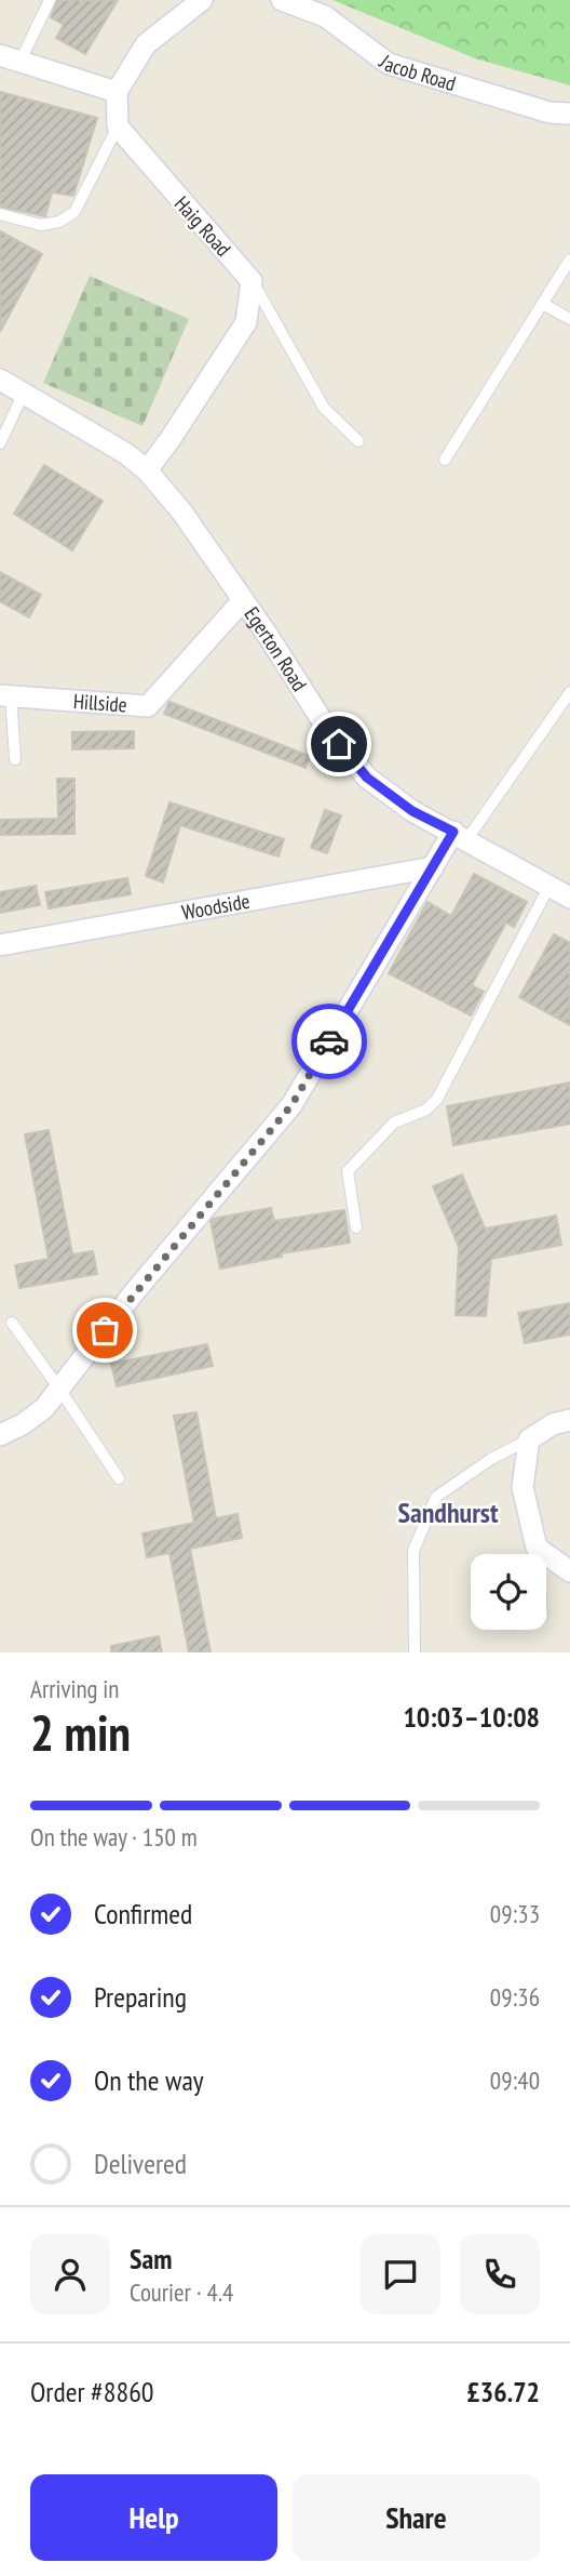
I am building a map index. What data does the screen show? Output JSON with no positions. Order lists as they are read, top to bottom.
{
  "streets": {
    "street": [
      "Jacob Road",
      "Haig Road",
      "Egerton Road",
      "Hillside",
      "Woodside"
    ]
  },
  "crossings": [
    ["Egerton Road", "Hillside"]
  ],
  "districts": ["Sandhurst"],
  "page": {
    "heading": ["2 min", "Arriving in", "10:03–10:08"],
    "panel": [
      "Sam",
      "Courier · 4.4",
      "Order #8860",
      "£36.72"
    ],
    "bar": "On the way · 150 m",
    "list": [
      ["Confirmed", "09:33"],
      ["Preparing", "09:36"],
      ["On the way", "09:40"],
      "Delivered"
    ],
    "buttons": ["Help", "Share"]
  }
}
